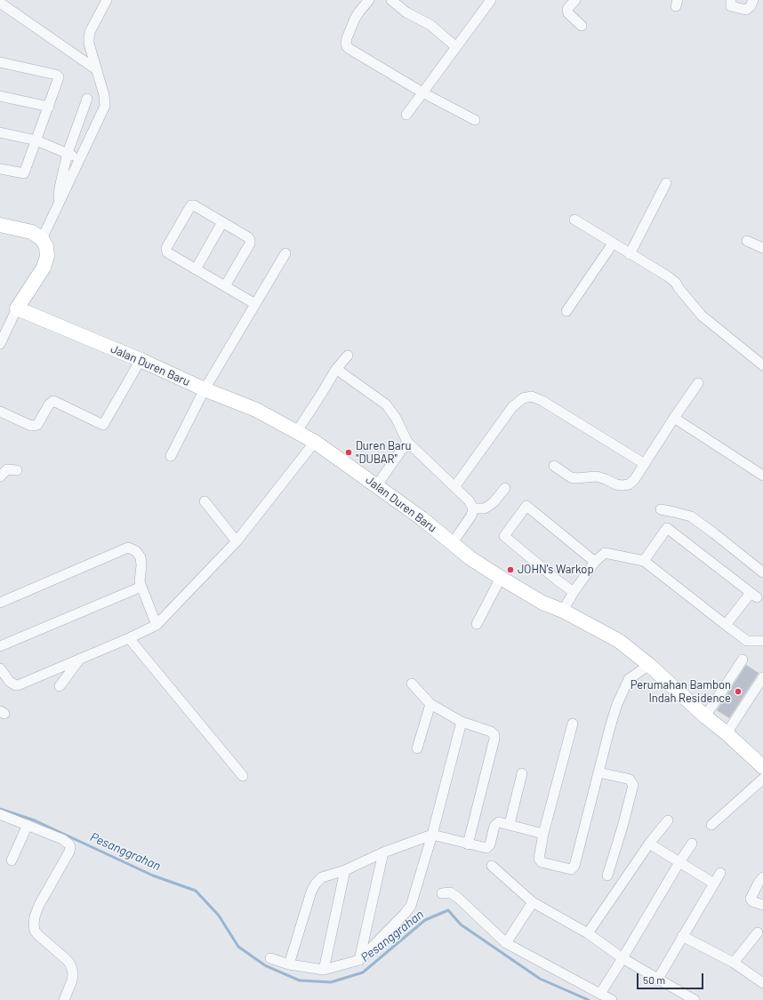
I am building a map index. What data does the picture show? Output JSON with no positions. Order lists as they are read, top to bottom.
{
  "streets": {
    "street": ["Jalan Duren Baru"]
  },
  "water": ["Pesanggrahan"],
  "places": ["Duren Baru \"DUBAR\"", "JOHN's Warkop", "Perumahan Bambon Indah Residence"],
  "scale_bar": "50 m"
}
